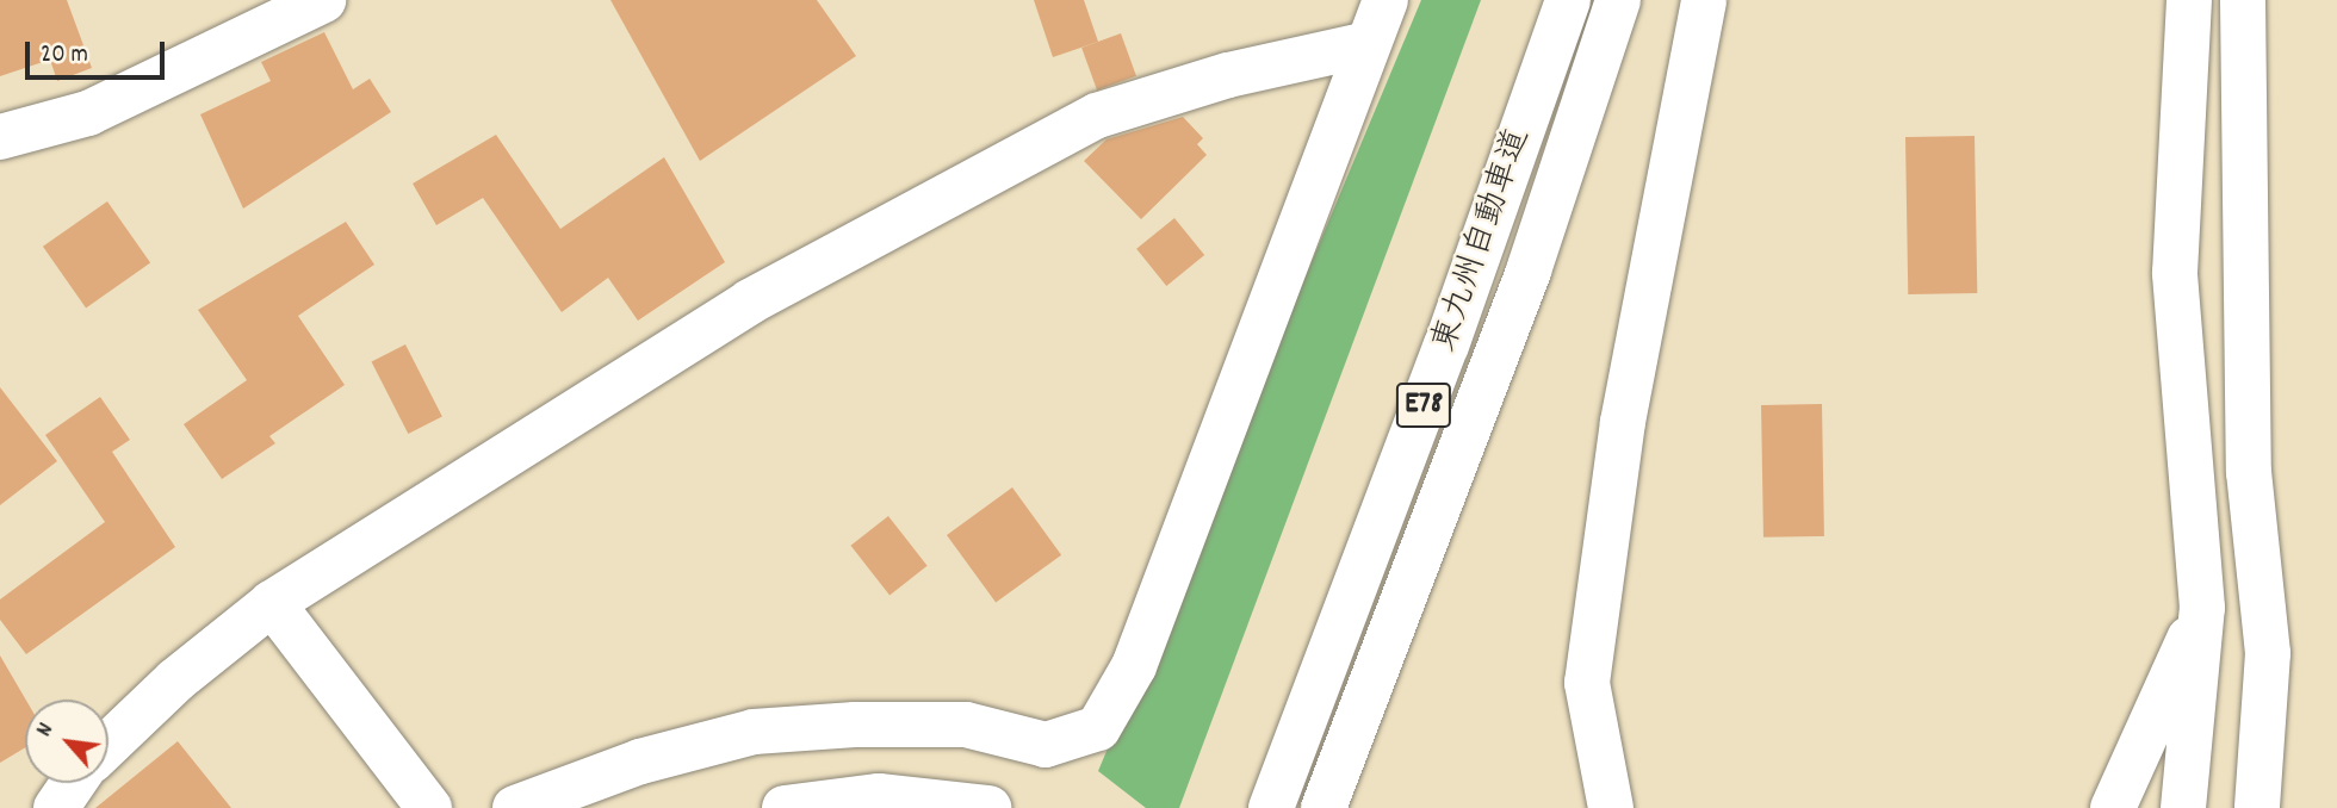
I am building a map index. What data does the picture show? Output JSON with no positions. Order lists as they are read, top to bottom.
{
  "streets": {
    "main road": ["東九州自動車道", "E78"]
  },
  "scale_bar": "20 m",
  "north": "top left"
}
